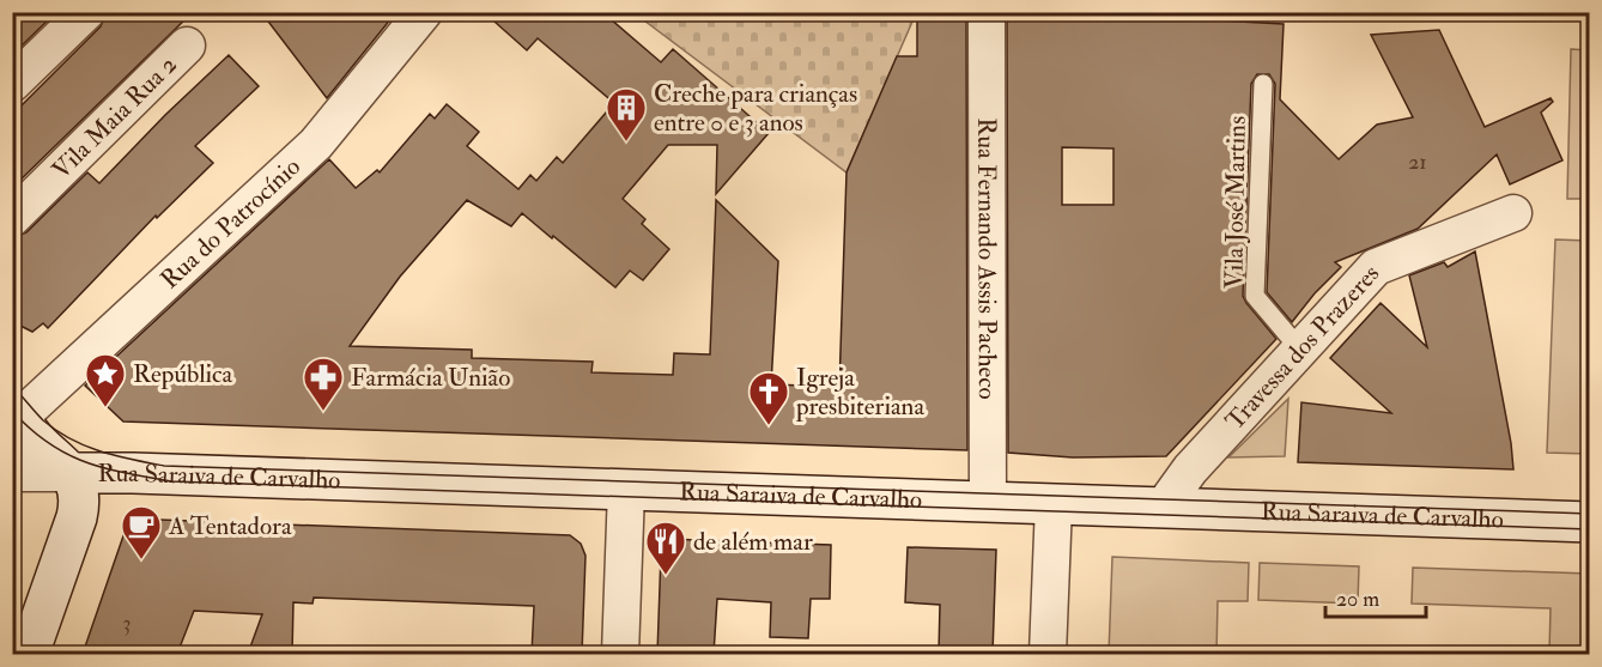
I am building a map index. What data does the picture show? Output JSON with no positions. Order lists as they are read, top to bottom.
{
  "streets": {
    "street": [
      "Vila Maia Rua 2",
      "Rua do Patrocínio",
      "Rua Fernando Assis Pacheco",
      "Travessa dos Prazeres",
      "Rua Saraiva de Carvalho"
    ],
    "lane": ["Vila José Martins"]
  },
  "crossings": [
    ["Vila José Martins", "Travessa dos Prazeres"],
    ["Rua Fernando Assis Pacheco", "Rua Saraiva de Carvalho"],
    ["Travessa dos Prazeres", "Rua Saraiva de Carvalho"]
  ],
  "places": {
    "building": ["Creche para crianças entre 0 e 3 anos"],
    "place": ["República"],
    "pharmacy": ["Farmácia União"],
    "church": ["Igreja presbiteriana"],
    "cafe": ["A Tentadora"],
    "restaurant": ["de além mar"]
  },
  "house_numbers": ["21", "3"],
  "scale_bar": "20 m"
}
